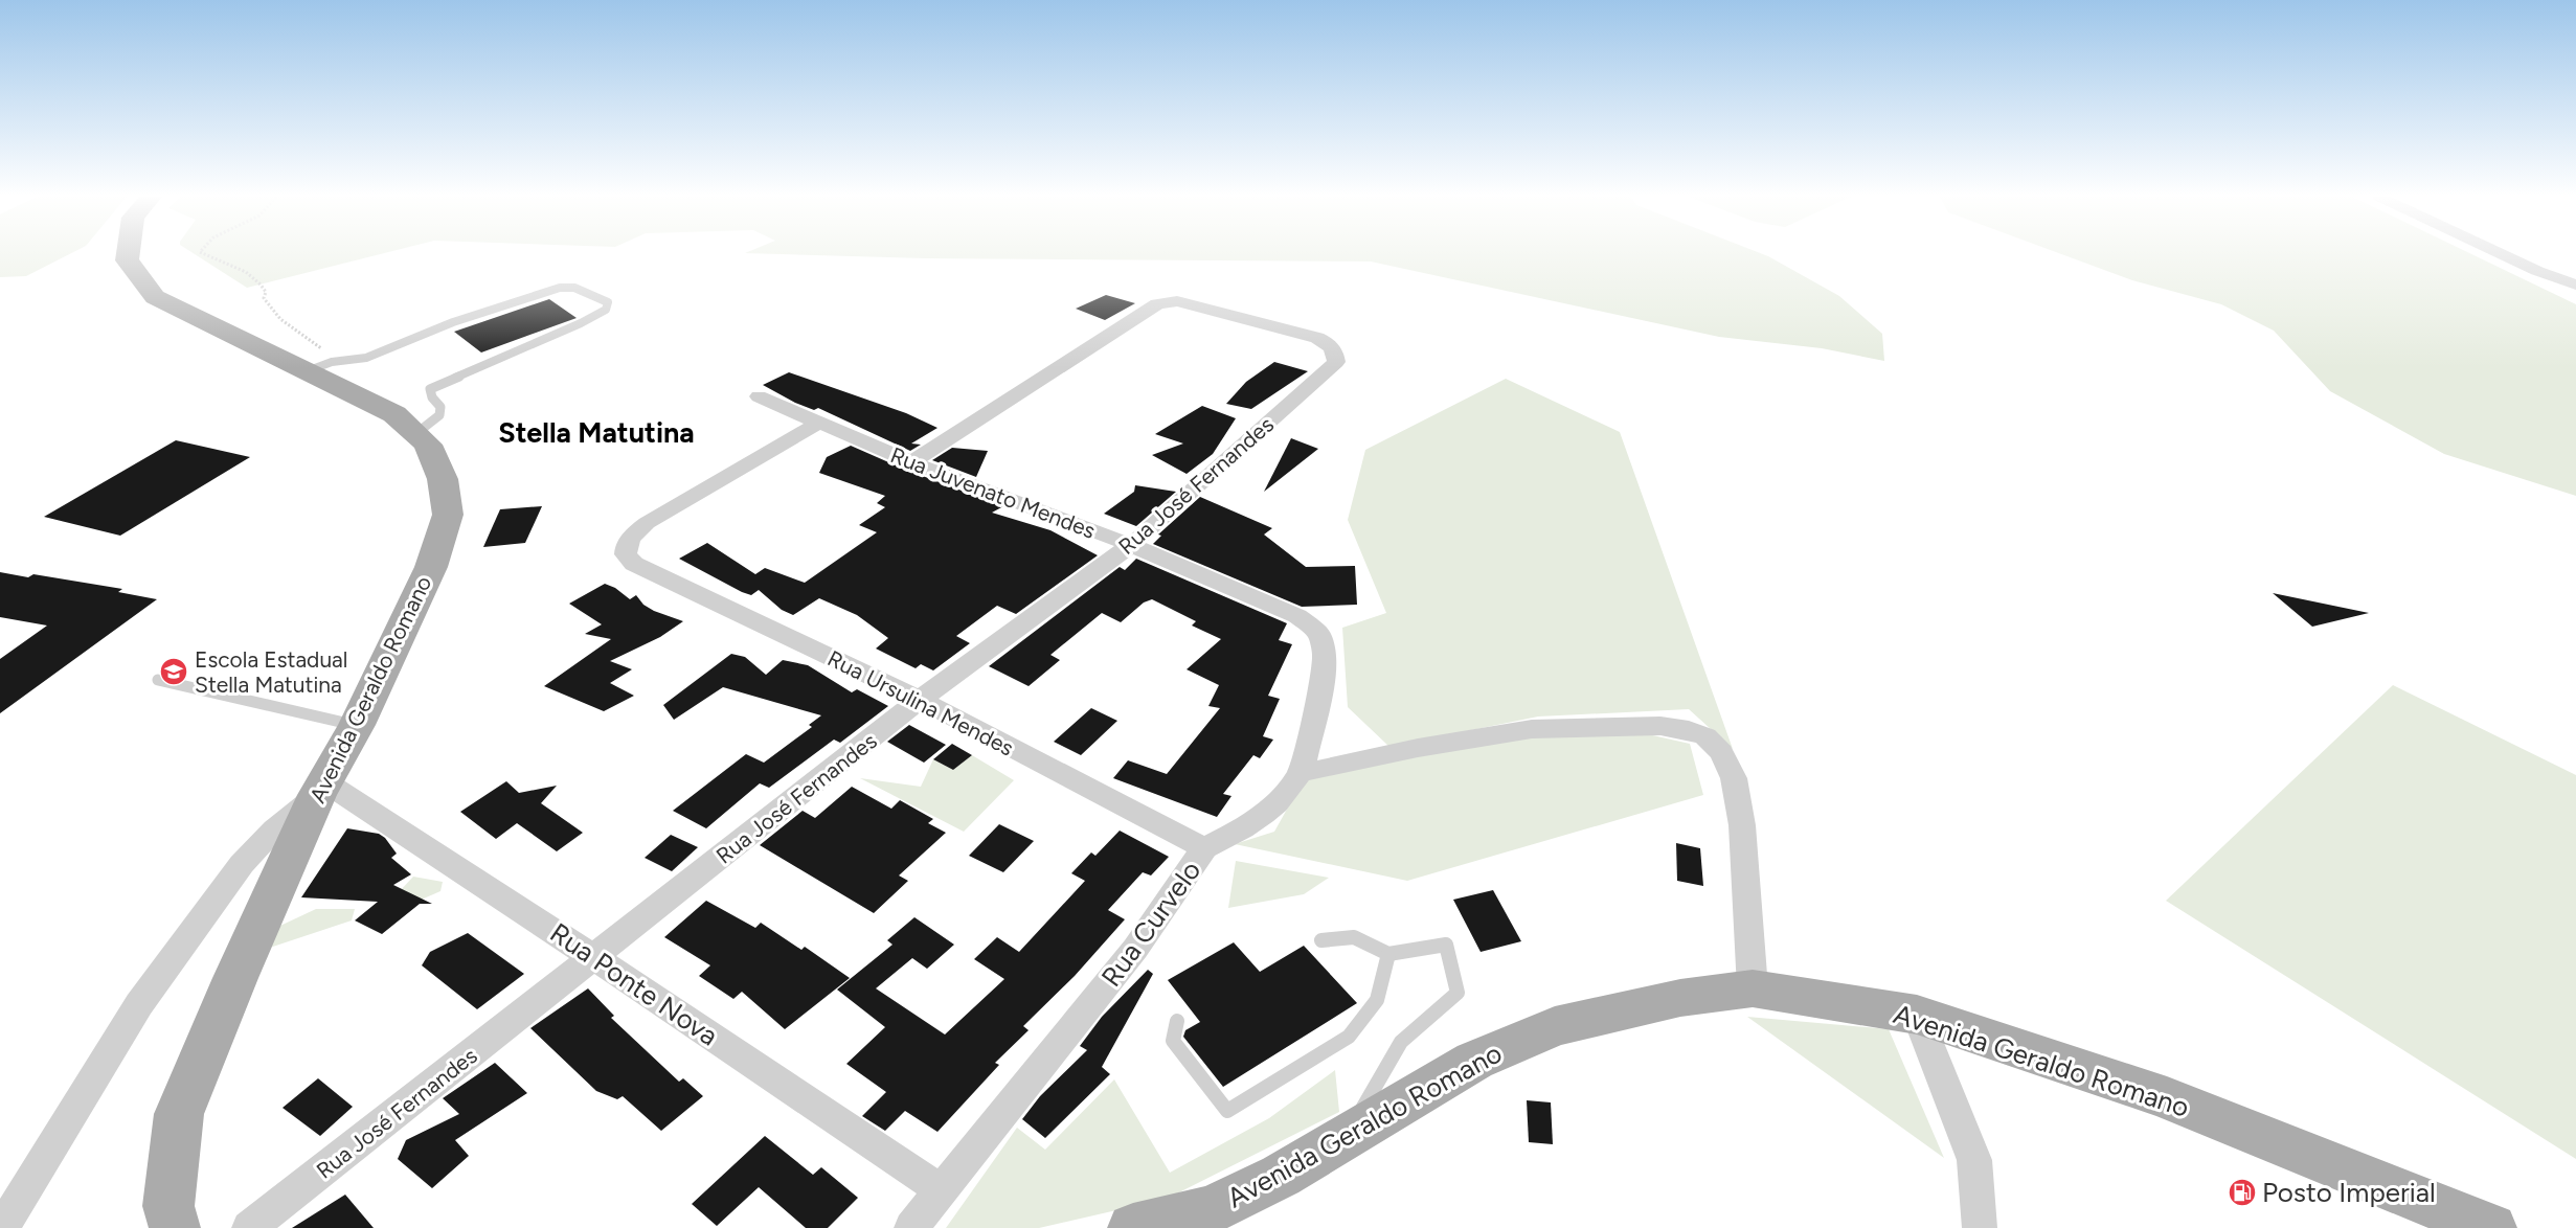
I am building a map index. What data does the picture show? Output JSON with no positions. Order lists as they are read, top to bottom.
{
  "streets": {
    "main road": ["Avenida Geraldo Romano"],
    "street": [
      "Rua José Fernandes",
      "Rua Juvenato Mendes",
      "Rua Ursulina Mendes",
      "Rua Curvelo",
      "Rua Ponte Nova"
    ]
  },
  "crossings": [
    ["Rua José Fernandes", "Rua Juvenato Mendes"],
    ["Rua José Fernandes", "Rua Ursulina Mendes"],
    ["Rua José Fernandes", "Rua Ponte Nova"],
    ["Rua Juvenato Mendes", "Rua Ursulina Mendes"],
    ["Rua Juvenato Mendes", "Rua Curvelo"],
    ["Avenida Geraldo Romano", "Rua Ponte Nova"],
    ["Rua Ursulina Mendes", "Rua Curvelo"],
    ["Rua Curvelo", "Rua Ponte Nova"]
  ],
  "districts": ["Stella Matutina"],
  "places": {
    "school or university": ["Escola Estadual Stella Matutina"],
    "fuel station": ["Posto Imperial"]
  }
}
